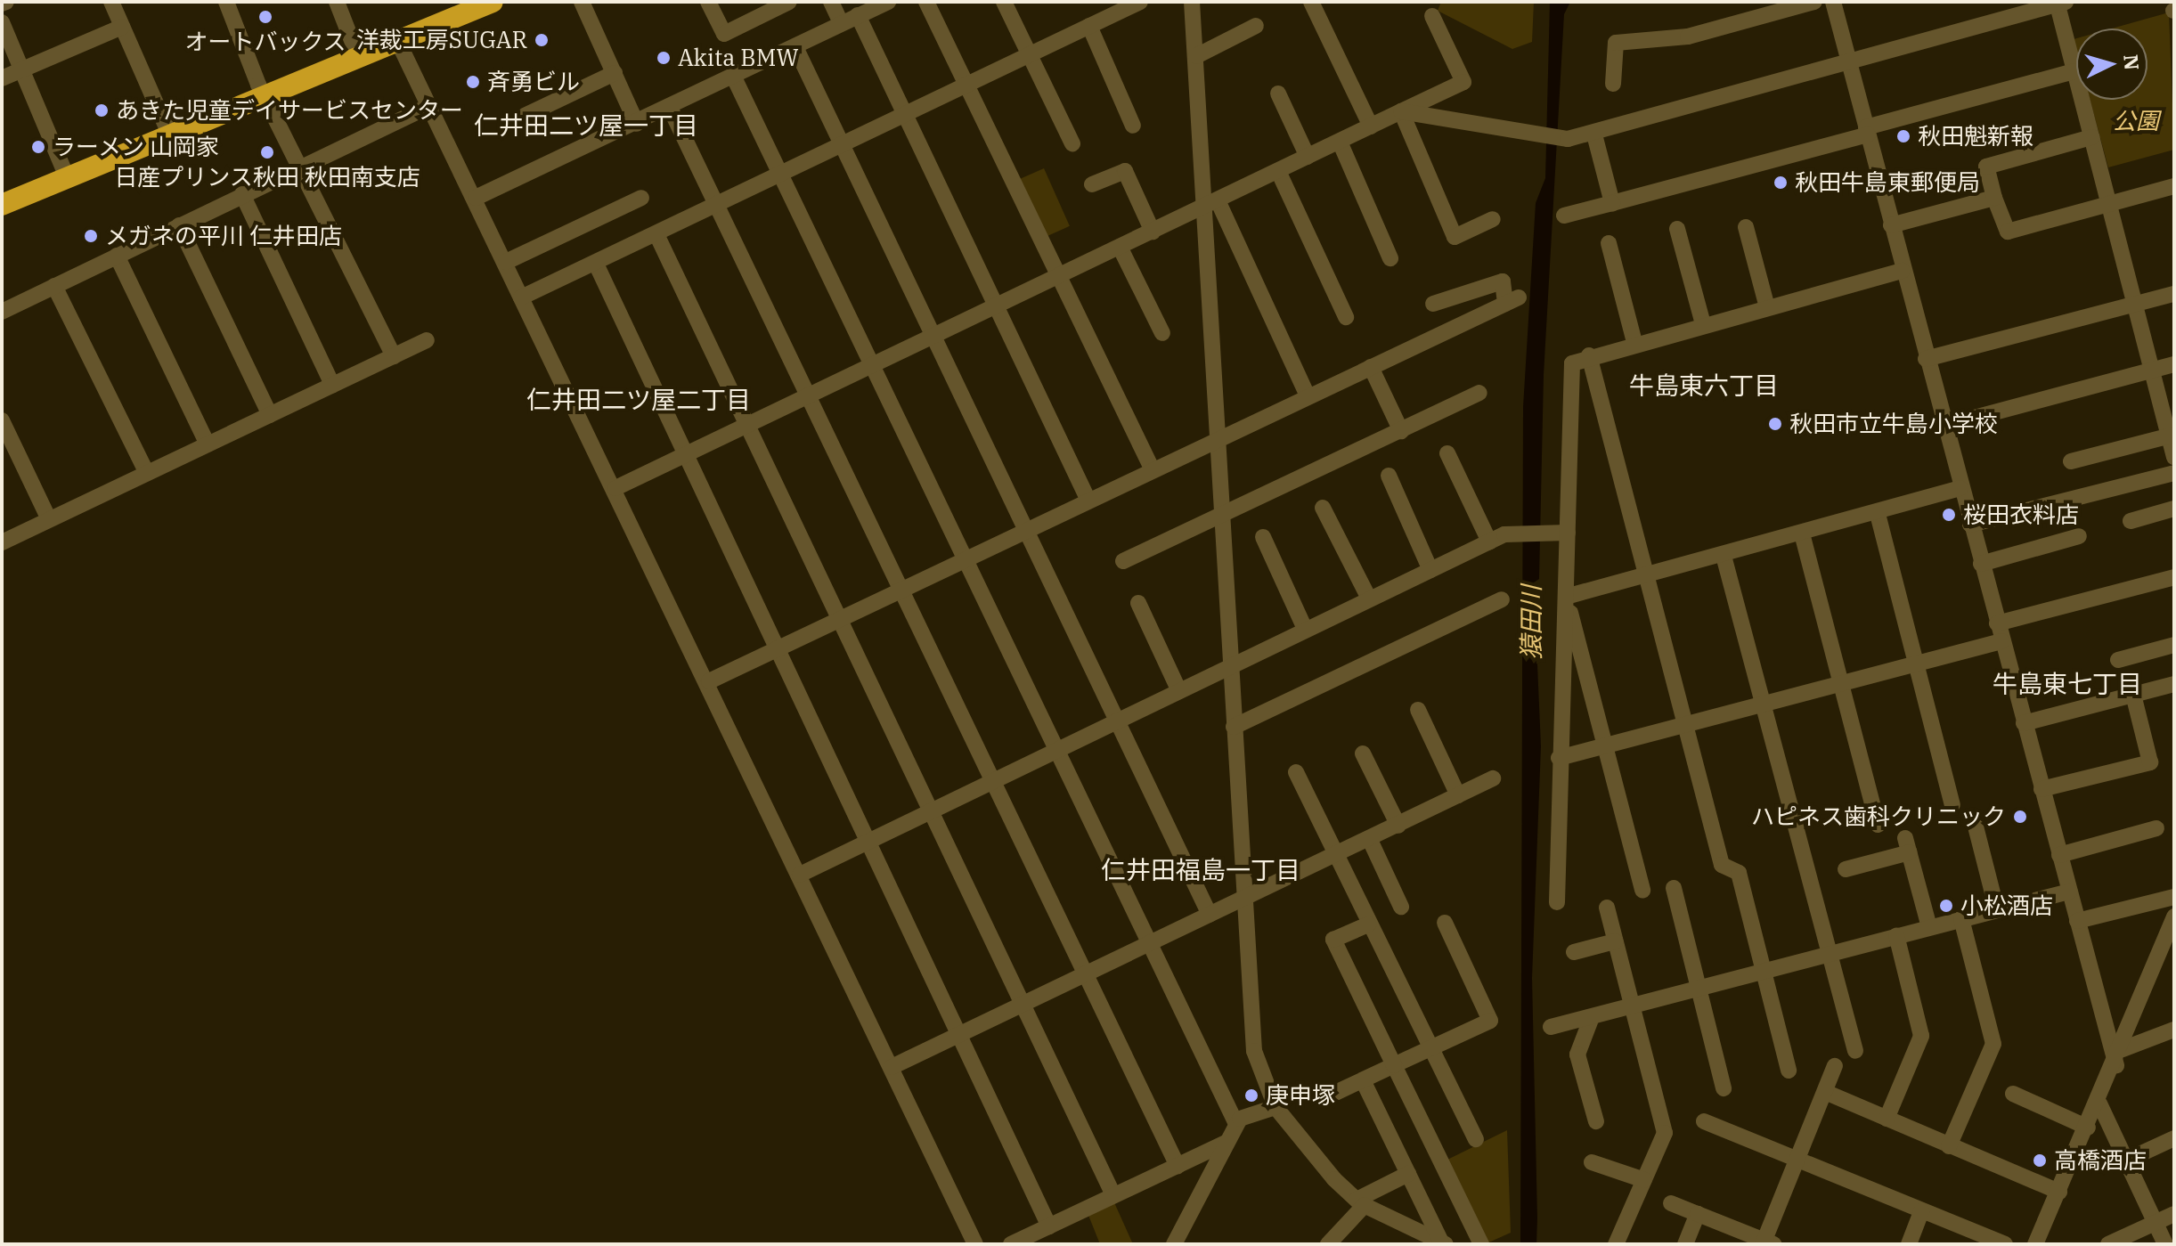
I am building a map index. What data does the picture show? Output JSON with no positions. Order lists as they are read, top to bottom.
{
  "districts": [
    "仁井田二ツ屋一丁目",
    "牛島東六丁目",
    "仁井田二ツ屋二丁目",
    "牛島東七丁目",
    "仁井田福島一丁目"
  ],
  "water": ["猿田川"],
  "parks": ["公園"],
  "places": [
    "オートバックス",
    "洋裁工房SUGAR",
    "Akita BMW",
    "斉勇ビル",
    "あきた児童デイサービスセンター",
    "秋田魁新報",
    "ラーメン 山岡家",
    "日産プリンス秋田 秋田南支店",
    "秋田牛島東郵便局",
    "メガネの平川 仁井田店",
    "秋田市立牛島小学校",
    "桜田衣料店",
    "ハピネス歯科クリニック",
    "小松酒店",
    "庚申塚",
    "高橋酒店"
  ],
  "north": "right"
}
